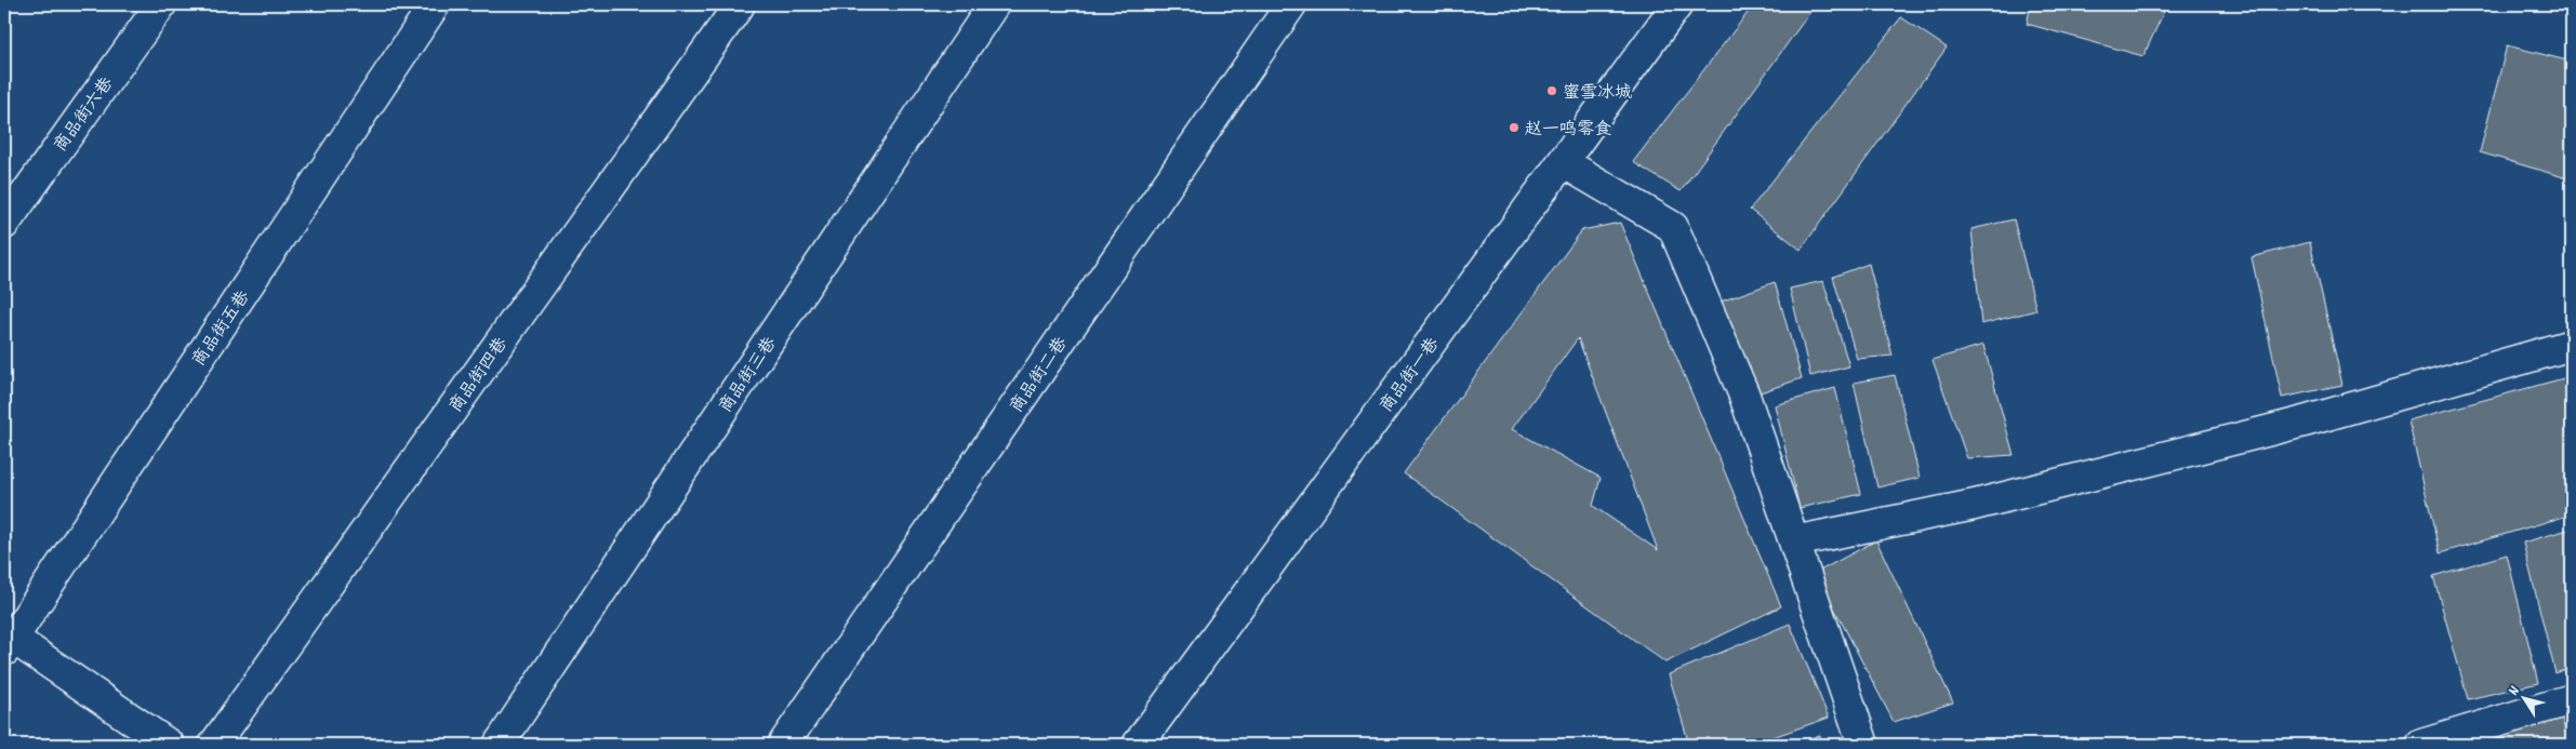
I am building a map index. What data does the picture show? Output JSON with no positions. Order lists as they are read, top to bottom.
{
  "streets": {
    "street": [
      "商品街六巷",
      "商品街五巷",
      "商品街四巷",
      "商品街三巷",
      "商品街二巷",
      "商品街一巷"
    ]
  },
  "places": ["蜜雪冰城", "赵一鸣零食"],
  "north": "top left"
}
